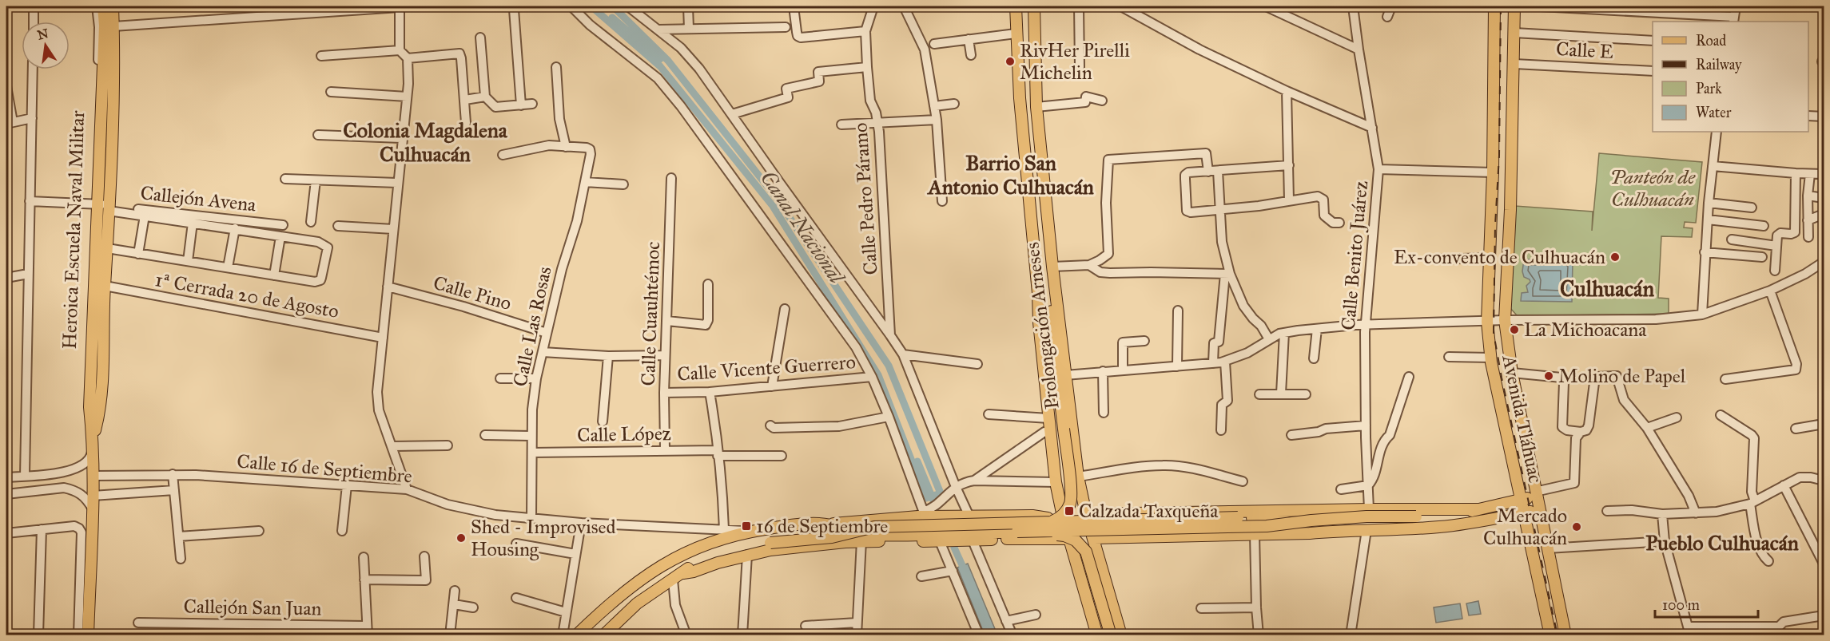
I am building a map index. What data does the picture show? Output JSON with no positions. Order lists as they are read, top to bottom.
{
  "streets": {
    "main road": ["Heroica Escuela Naval Militar", "Prolongación Arneses", "Avenida Tláhuac"],
    "street": [
      "Calle E",
      "Callejón Avena",
      "Calle Pedro Páramo",
      "Calle Benito Juárez",
      "Calle Pino",
      "1ª Cerrada 20 de Agosto",
      "Calle Cuauhtémoc",
      "Calle Las Rosas",
      "Calle Vicente Guerrero",
      "Calle López",
      "Calle 16 de Septiembre",
      "Callejón San Juan"
    ]
  },
  "crossings": [
    ["Calle E", "Avenida Tláhuac"],
    ["Callejón Avena", "Heroica Escuela Naval Militar"],
    ["Heroica Escuela Naval Militar", "1ª Cerrada 20 de Agosto"],
    ["Heroica Escuela Naval Militar", "Calle 16 de Septiembre"],
    ["Calle Pino", "Calle Las Rosas"],
    ["Calle Cuauhtémoc", "Calle Vicente Guerrero"],
    ["Calle Cuauhtémoc", "Calle López"],
    ["Calle Las Rosas", "Calle López"],
    ["Calle Las Rosas", "Calle 16 de Septiembre"]
  ],
  "districts": [
    "Colonia Magdalena Culhuacán",
    "Barrio San Antonio Culhuacán",
    "Culhuacán",
    "Pueblo Culhuacán"
  ],
  "water": ["Canal Nacional"],
  "parks": ["Panteón de Culhuacán"],
  "places": {
    "other": [
      "RivHer Pirelli Michelin",
      "Ex-convento de Culhuacán",
      "La Michoacana",
      "Molino de Papel",
      "Mercado Culhuacán",
      "Shed - Improvised Housing"
    ],
    "transit": ["Calzada Taxqueña", "16 de Septiembre"]
  },
  "legend": [
    "Road",
    "Railway",
    "Park",
    "Water"
  ],
  "scale_bar": "100 m",
  "north": "top"
}
